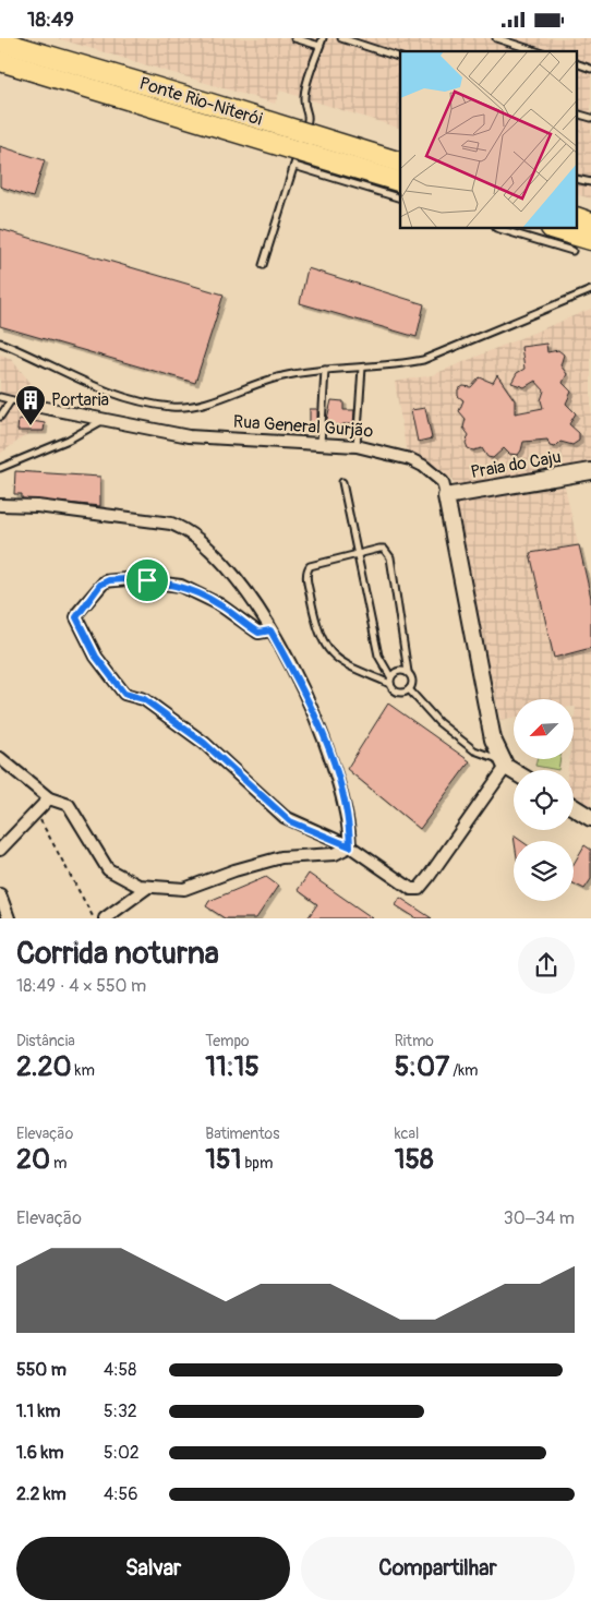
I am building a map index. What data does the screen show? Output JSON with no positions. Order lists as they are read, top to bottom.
{
  "streets": {
    "highway": ["Ponte Rio-Niterói"],
    "street": ["Rua General Gurjão", "Praia do Caju"]
  },
  "crossings": [
    ["Rua General Gurjão", "Praia do Caju"]
  ],
  "places": {
    "building": ["Portaria"]
  },
  "north": "bottom left",
  "page": {
    "status": "18:49",
    "heading": ["Corrida noturna", "18:49 · 4 × 550 m"],
    "stats": [
      ["Distância", "2.20 km"],
      ["Tempo", "11:15"],
      ["Ritmo", "5:07 /km"],
      ["Elevação", "20 m"],
      ["Batimentos", "151 bpm"],
      ["kcal", "158"]
    ],
    "chart": ["Elevação", "30–34 m"],
    "list": [
      {
        "name": "550 m",
        "note": "4:58"
      },
      {
        "name": "1.1 km",
        "note": "5:32"
      },
      {
        "name": "1.6 km",
        "note": "5:02"
      },
      {
        "name": "2.2 km",
        "note": "4:56"
      }
    ],
    "buttons": ["Salvar", "Compartilhar"]
  }
}
